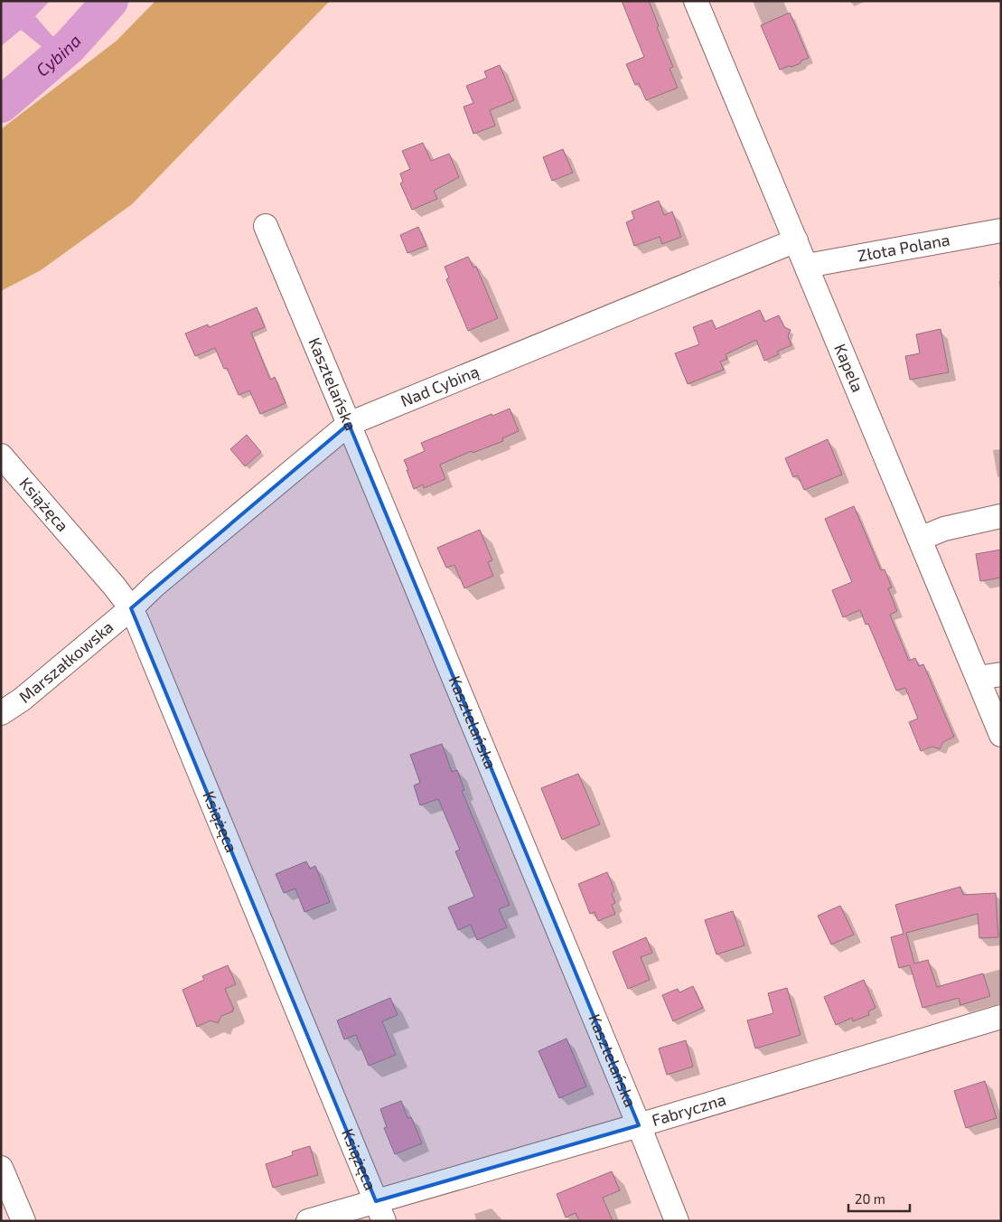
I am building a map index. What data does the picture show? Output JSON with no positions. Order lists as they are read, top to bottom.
{
  "streets": {
    "street": [
      "Złota Polana",
      "Kapela",
      "Kasztelańska",
      "Nad Cybiną",
      "Książęca",
      "Marszałkowska",
      "Fabryczna"
    ]
  },
  "crossings": [
    ["Złota Polana", "Kapela"],
    ["Kapela", "Nad Cybiną"],
    ["Kasztelańska", "Nad Cybiną"],
    ["Kasztelańska", "Fabryczna"],
    ["Nad Cybiną", "Książęca"],
    ["Nad Cybiną", "Marszałkowska"],
    ["Książęca", "Marszałkowska"],
    ["Książęca", "Fabryczna"]
  ],
  "water": ["Cybina"],
  "scale_bar": "20 m"
}
